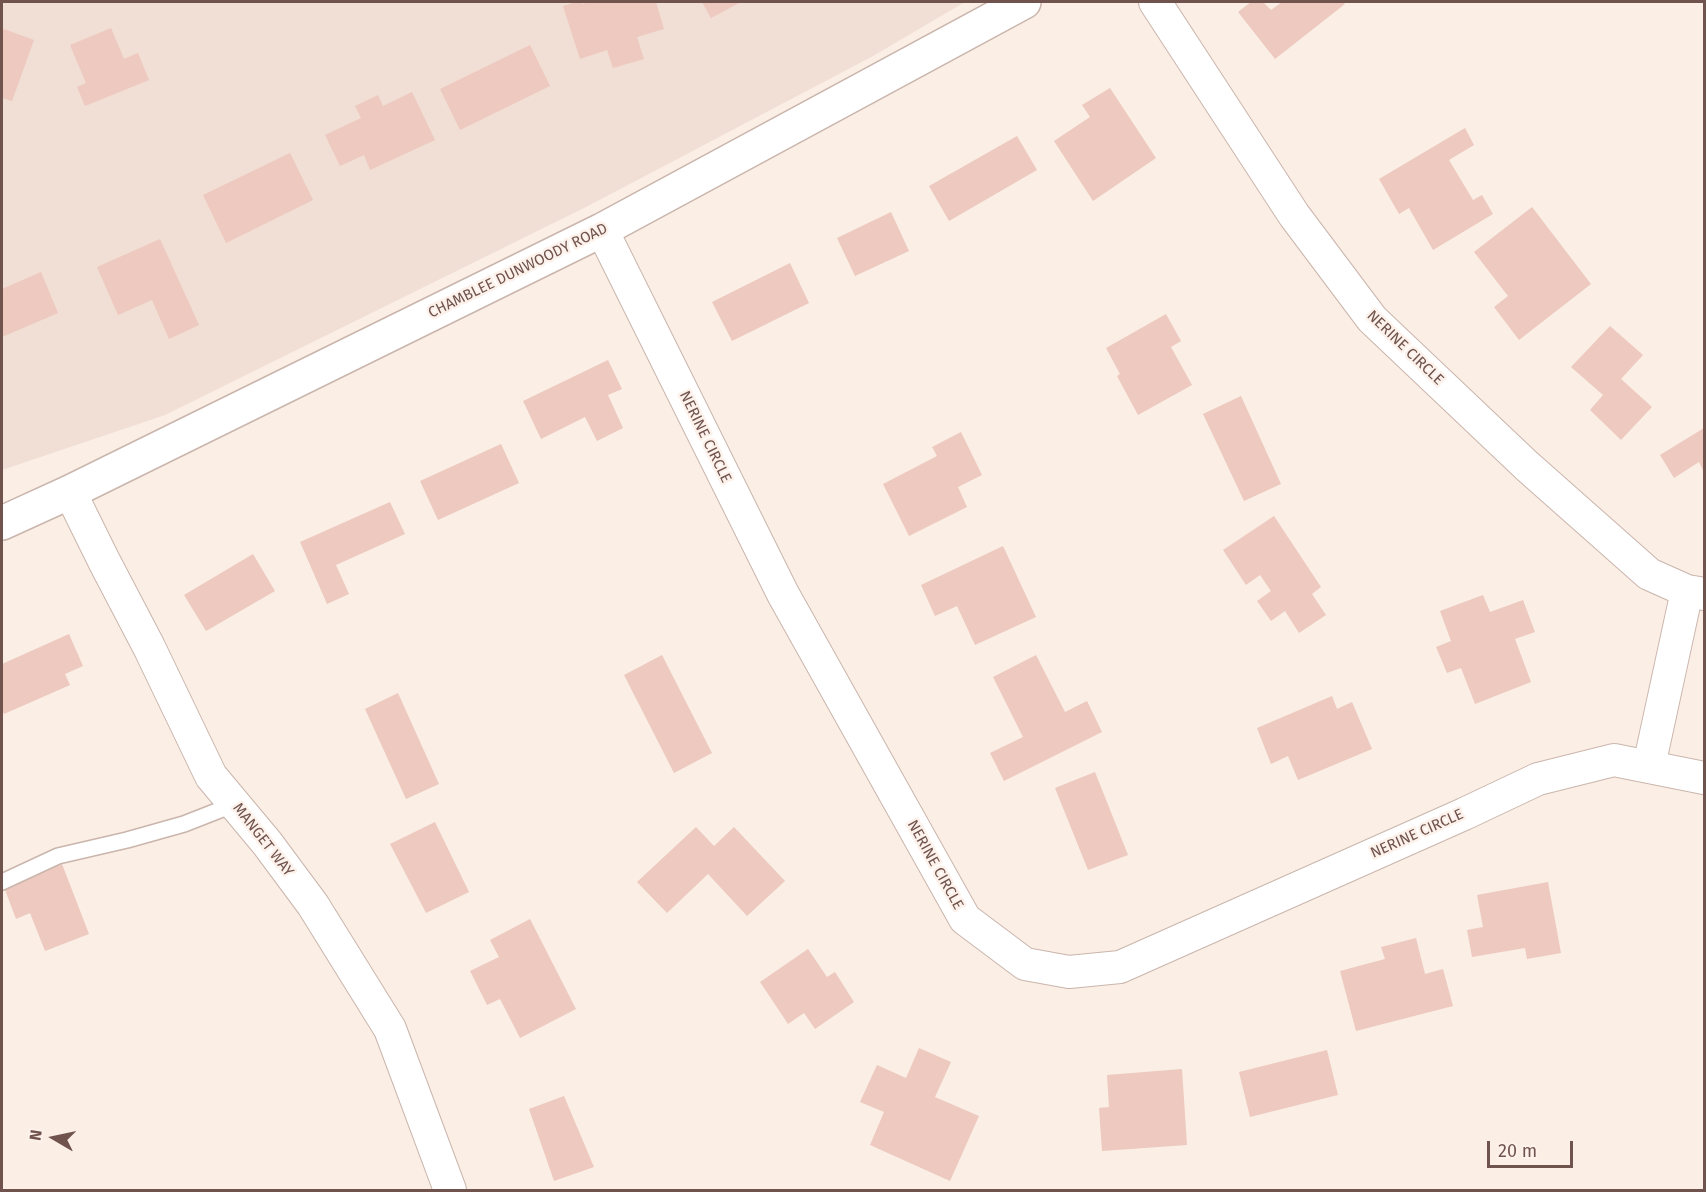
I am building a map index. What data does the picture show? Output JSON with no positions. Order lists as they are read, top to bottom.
{
  "streets": {
    "street": ["CHAMBLEE DUNWOODY ROAD", "NERINE CIRCLE", "MANGET WAY"]
  },
  "crossings": [
    ["CHAMBLEE DUNWOODY ROAD", "NERINE CIRCLE"],
    ["CHAMBLEE DUNWOODY ROAD", "MANGET WAY"]
  ],
  "scale_bar": "20 m",
  "north": "left"
}
